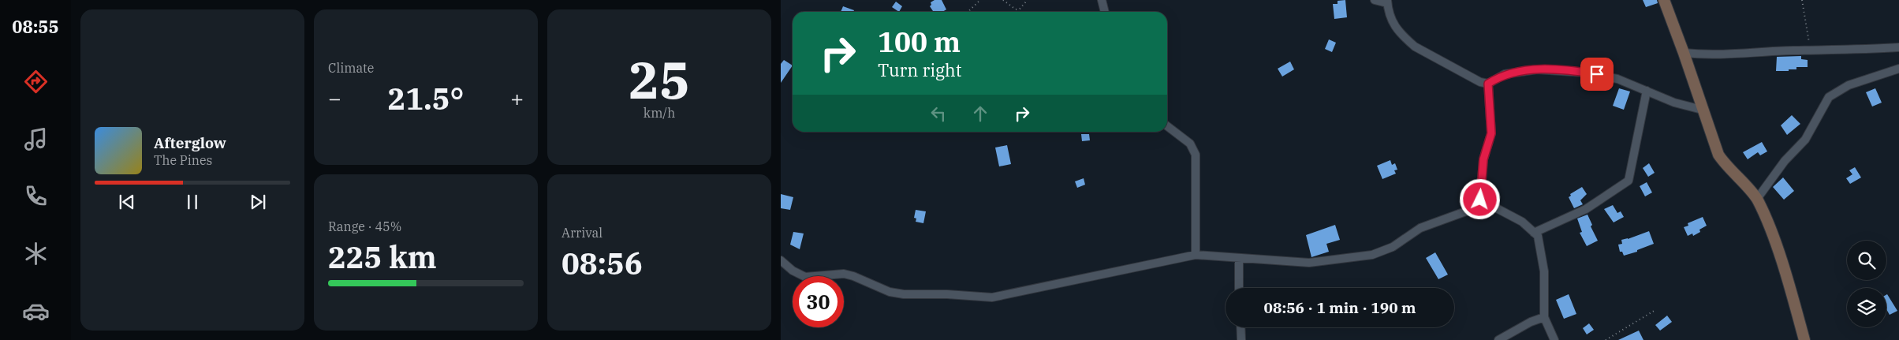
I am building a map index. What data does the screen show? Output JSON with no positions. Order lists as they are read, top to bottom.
{
  "page": {
    "tabs": "08:55",
    "tile": [
      "Climate",
      ["25", "km/h"],
      ["Range · 45%", "225 km"],
      ["Arrival", "08:56"]
    ],
    "turn": ["100 m", "Turn right"],
    "heat": ["−", "21.5°", "+"],
    "song": ["Afterglow", "The Pines"],
    "limit": "30",
    "trip": "08:56 · 1 min · 190 m"
  }
}
